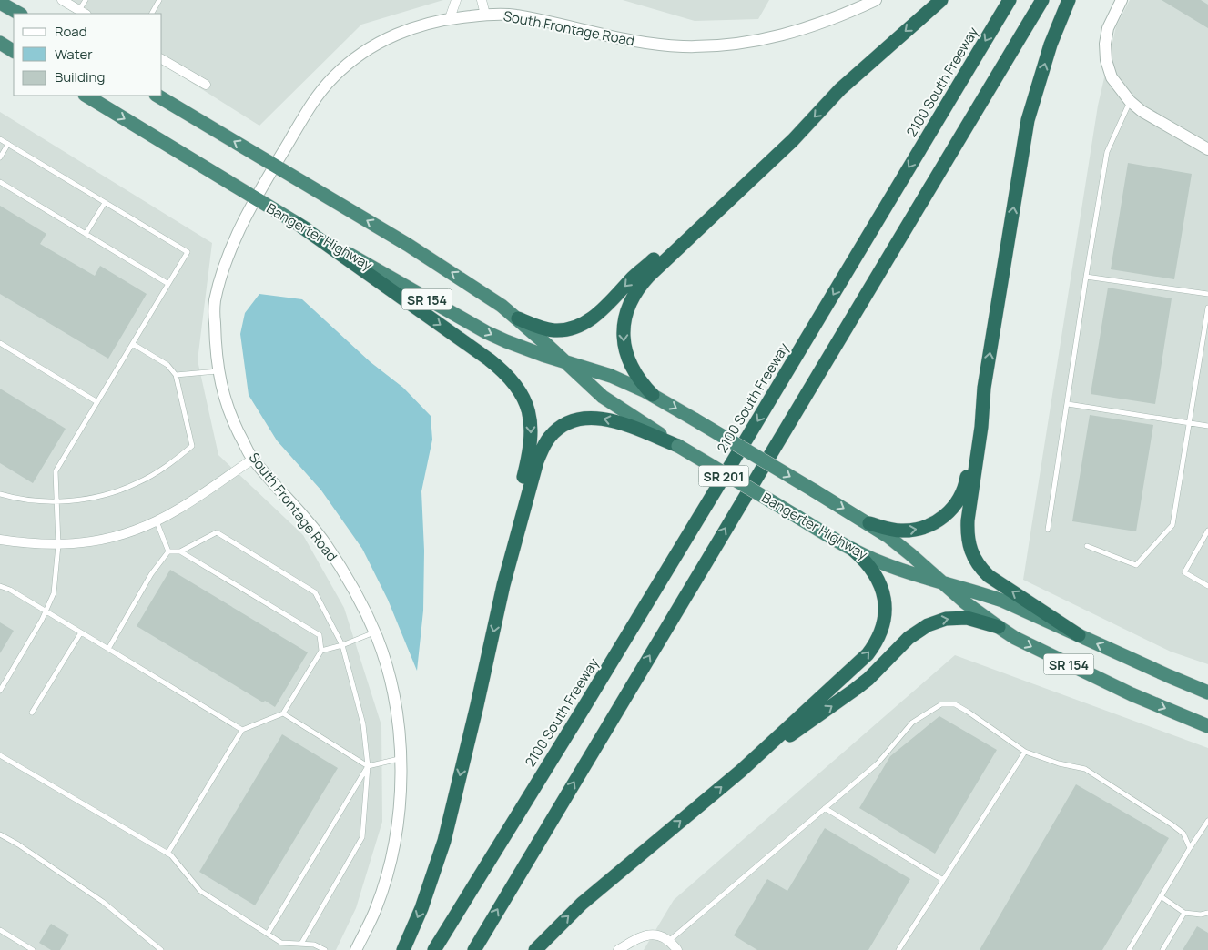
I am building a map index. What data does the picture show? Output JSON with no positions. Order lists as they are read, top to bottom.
{
  "streets": {
    "highway": [
      "2100 South Freeway",
      "Bangerter Highway",
      "SR 154",
      "SR 201"
    ],
    "street": ["South Frontage Road"]
  },
  "crossings": [
    ["South Frontage Road", "Bangerter Highway"]
  ],
  "legend": ["Road", "Water", "Building"]
}
